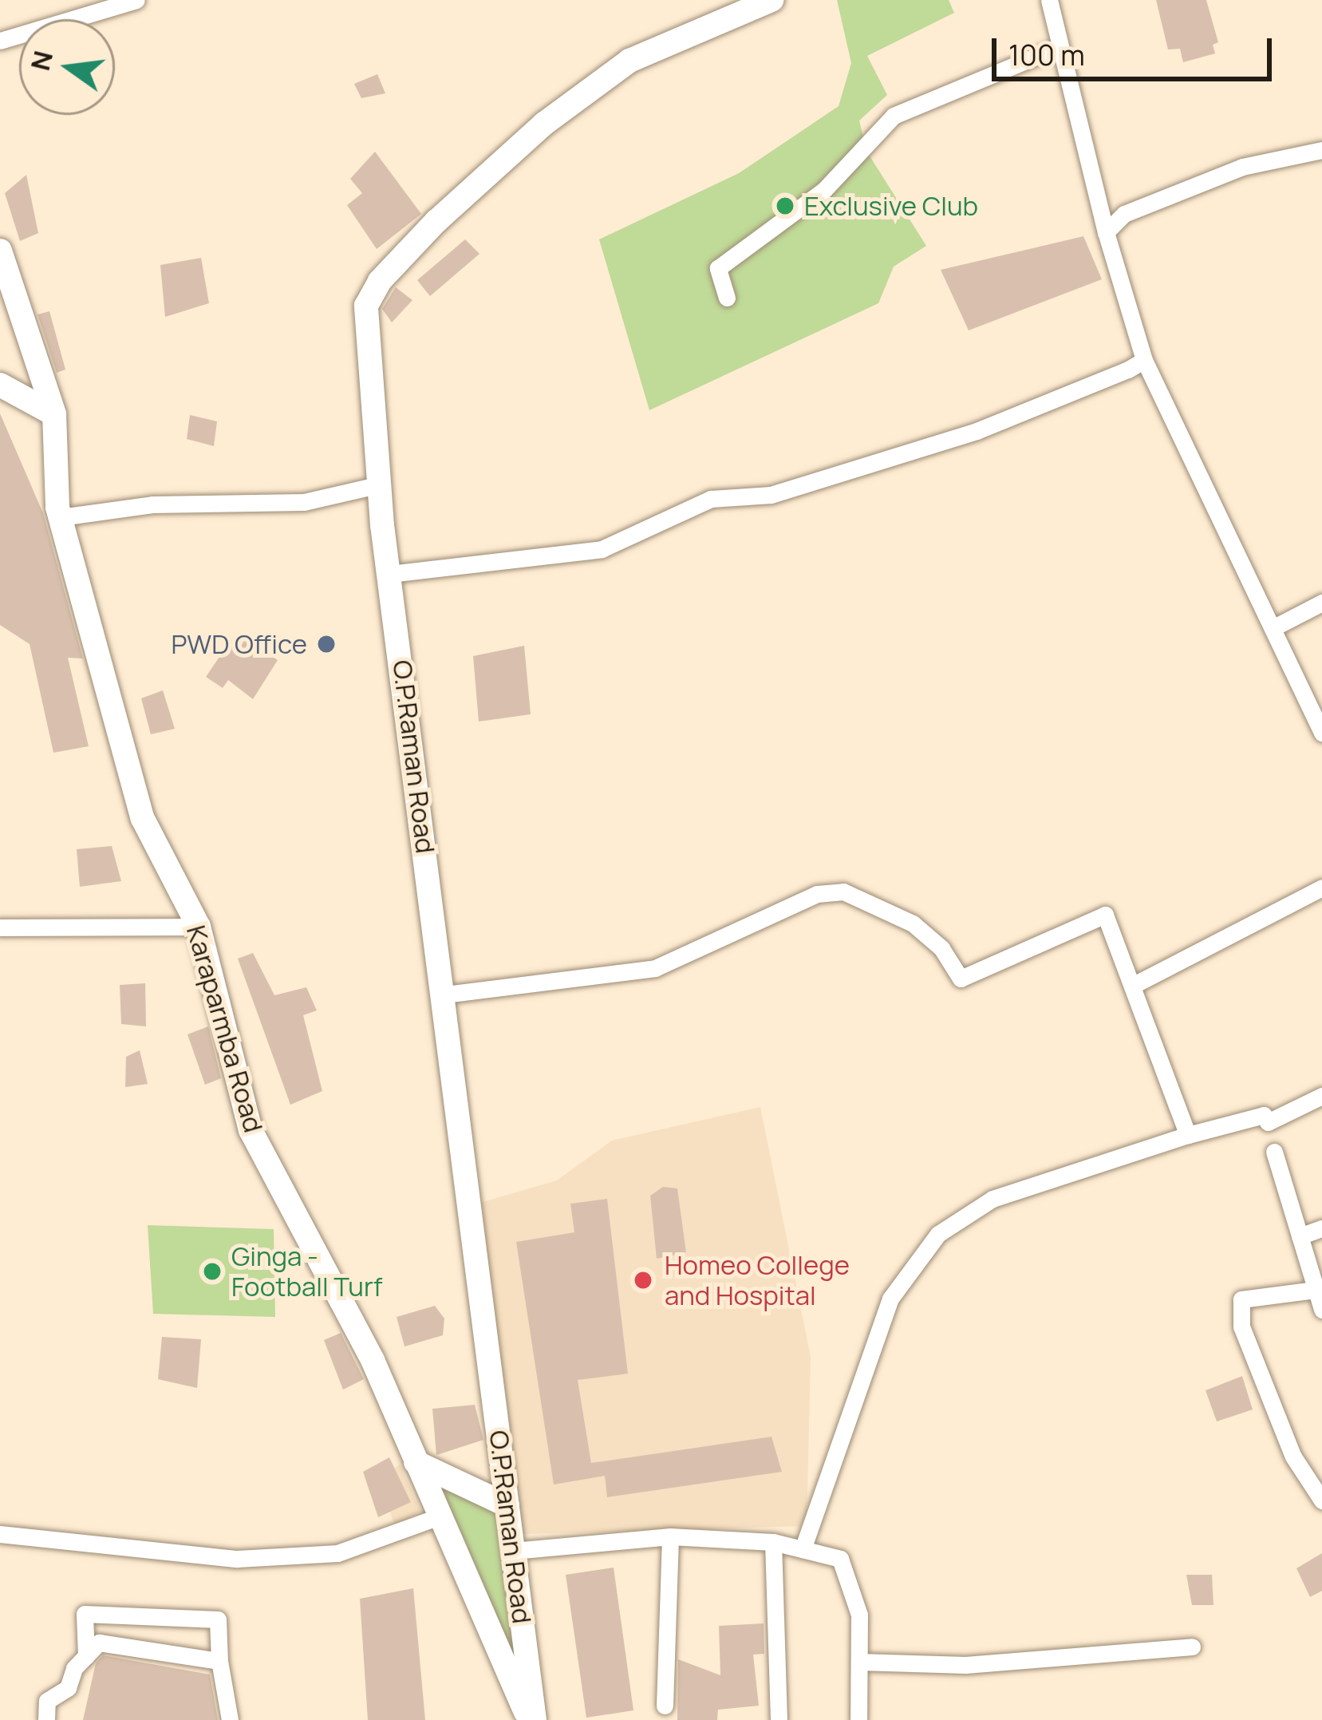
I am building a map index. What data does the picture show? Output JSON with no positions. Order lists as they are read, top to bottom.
{
  "streets": {
    "street": ["O.P.Raman Road", "Karaparmba Road"]
  },
  "crossings": [
    ["O.P.Raman Road", "Karaparmba Road"]
  ],
  "places": [
    "Exclusive Club",
    "PWD Office",
    "Ginga - Football Turf",
    "Homeo College and Hospital"
  ],
  "scale_bar": "100 m",
  "north": "left"
}
